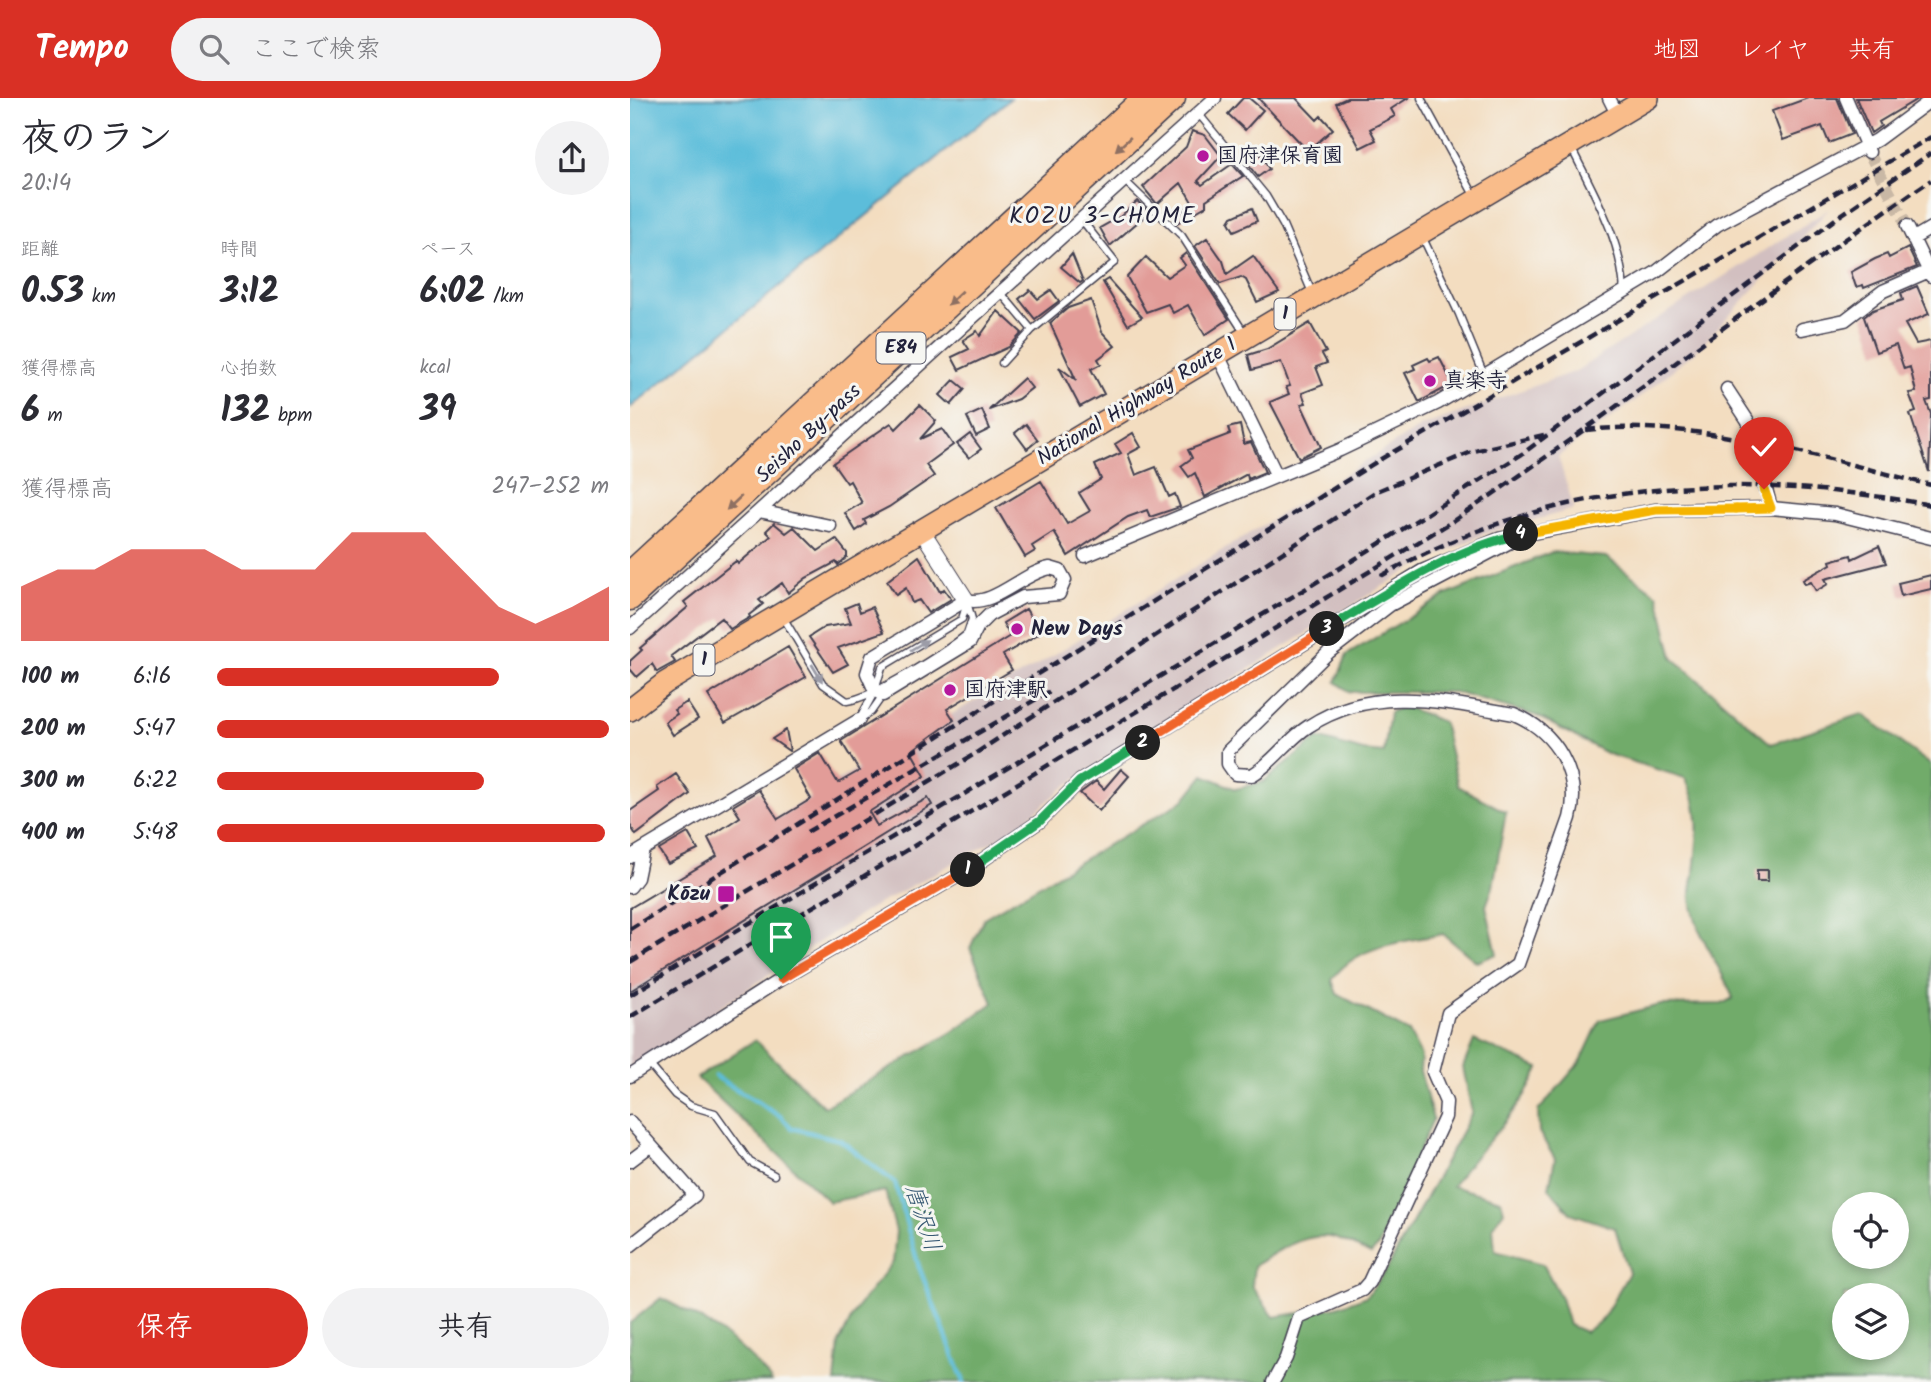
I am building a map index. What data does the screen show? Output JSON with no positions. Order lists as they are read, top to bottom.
{
  "streets": {
    "highway": [
      "1",
      "E84",
      "National Highway Route 1",
      "Seisho By-pass"
    ]
  },
  "districts": ["KOZU 3-CHOME"],
  "water": ["唐沢川"],
  "places": {
    "other": [
      "国府津保育園",
      "真楽寺",
      "New Days",
      "国府津駅"
    ],
    "transit": ["Kōzu"]
  },
  "page": {
    "header": "Tempo",
    "search": "ここで検索",
    "nav": ["地図", "レイヤ", "共有"],
    "heading": ["夜のラン", "20:14"],
    "stats": [
      ["距離", "0.53 km"],
      ["時間", "3:12"],
      ["ペース", "6:02 /km"],
      ["獲得標高", "6 m"],
      ["心拍数", "132 bpm"],
      ["kcal", "39"]
    ],
    "chart": ["獲得標高", "247–252 m"],
    "pins": [
      "4",
      "3",
      "2",
      "1"
    ],
    "list": [
      {
        "name": "100 m",
        "note": "6:16"
      },
      {
        "name": "200 m",
        "note": "5:47"
      },
      {
        "name": "300 m",
        "note": "6:22"
      },
      {
        "name": "400 m",
        "note": "5:48"
      }
    ],
    "buttons": ["保存", "共有"]
  }
}
